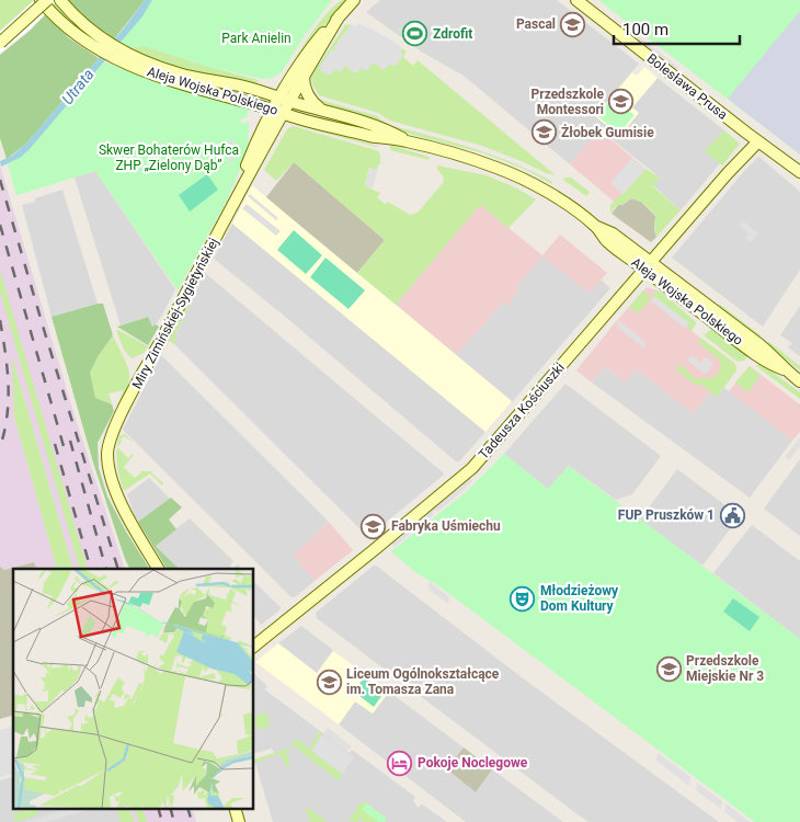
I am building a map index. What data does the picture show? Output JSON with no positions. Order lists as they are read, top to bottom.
{
  "streets": {
    "street": [
      "Bolesława Prusa",
      "Aleja Wojska Polskiego",
      "Miry Zimińskiej-Sygietyńskiej",
      "Tadeusza Kościuszki"
    ]
  },
  "crossings": [
    ["Bolesława Prusa", "Tadeusza Kościuszki"],
    ["Aleja Wojska Polskiego", "Miry Zimińskiej-Sygietyńskiej"],
    ["Aleja Wojska Polskiego", "Tadeusza Kościuszki"]
  ],
  "water": ["Utrata"],
  "parks": ["Park Anielin", "Skwer Bohaterów Hufca ZHP „Zielony Dąb”"],
  "places": {
    "school or university": [
      "Pascal",
      "Przedszkole Montessori",
      "Żłobek Gumisie",
      "Fabryka Uśmiechu",
      "Przedszkole Miejskie Nr 3",
      "Liceum Ogólnokształcące im. Tomasza Zana"
    ],
    "sports": ["Zdrofit"],
    "public building": ["FUP Pruszków 1"],
    "theatre": ["Młodzieżowy Dom Kultury"],
    "hotel": ["Pokoje Noclegowe"]
  },
  "scale_bar": "100 m"
}
